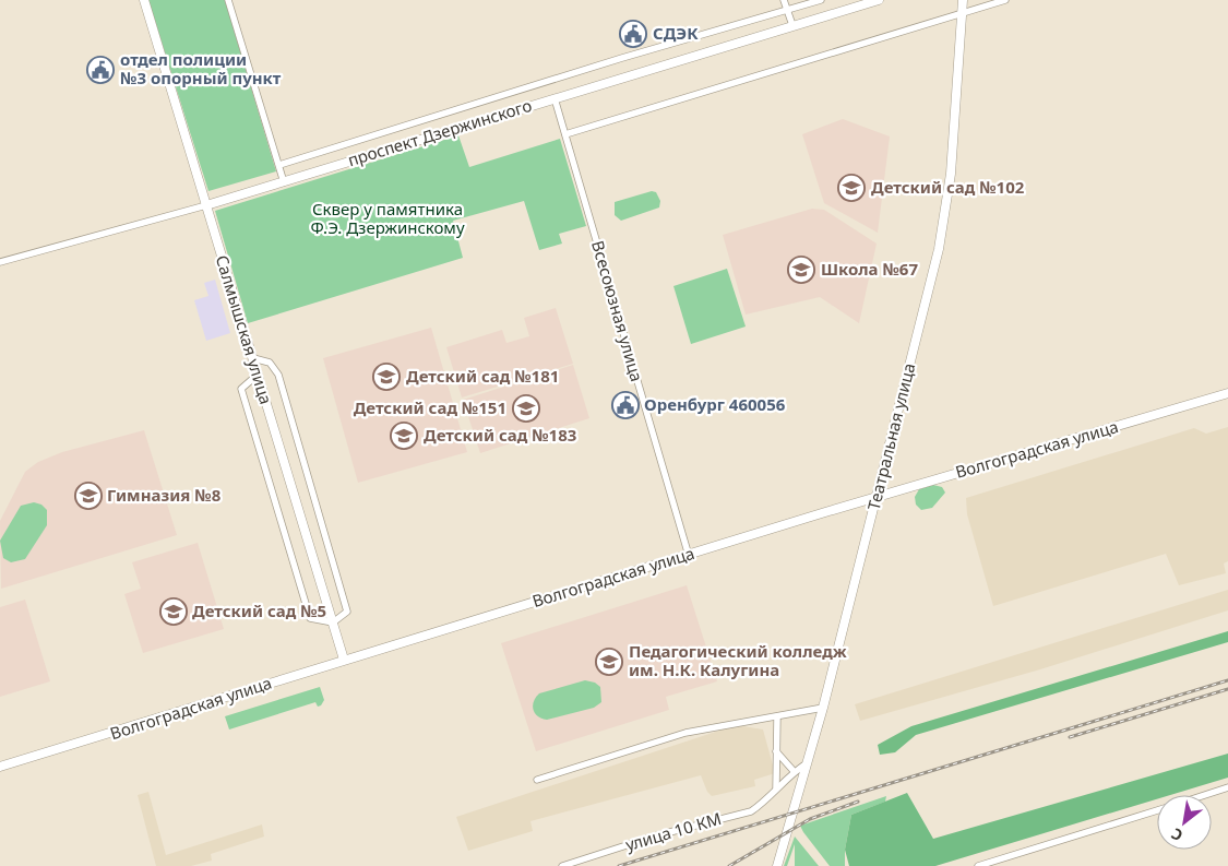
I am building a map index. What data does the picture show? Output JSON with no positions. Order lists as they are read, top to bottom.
{
  "streets": {
    "main road": [
      "проспект Дзержинского",
      "Салмышская улица",
      "Театральная улица",
      "Волгоградская улица"
    ],
    "street": ["Всесоюзная улица", "улица 10 КМ"]
  },
  "crossings": [
    ["проспект Дзержинского", "Всесоюзная улица"],
    ["проспект Дзержинского", "Салмышская улица"],
    ["Всесоюзная улица", "Волгоградская улица"],
    ["Салмышская улица", "Волгоградская улица"],
    ["Театральная улица", "Волгоградская улица"],
    ["Театральная улица", "улица 10 КМ"]
  ],
  "parks": ["Сквер у памятника Ф.Э. Дзержинскому"],
  "places": {
    "public building": ["СДЭК", "отдел полиции №3 опорный пункт", "Оренбург 460056"],
    "school or university": [
      "Детский сад №102",
      "Школа №67",
      "Детский сад №181",
      "Детский сад №151",
      "Детский сад №183",
      "Гимназия №8",
      "Детский сад №5",
      "Педагогический колледж им. Н.К. Калугина"
    ]
  },
  "north": "bottom left"
}
